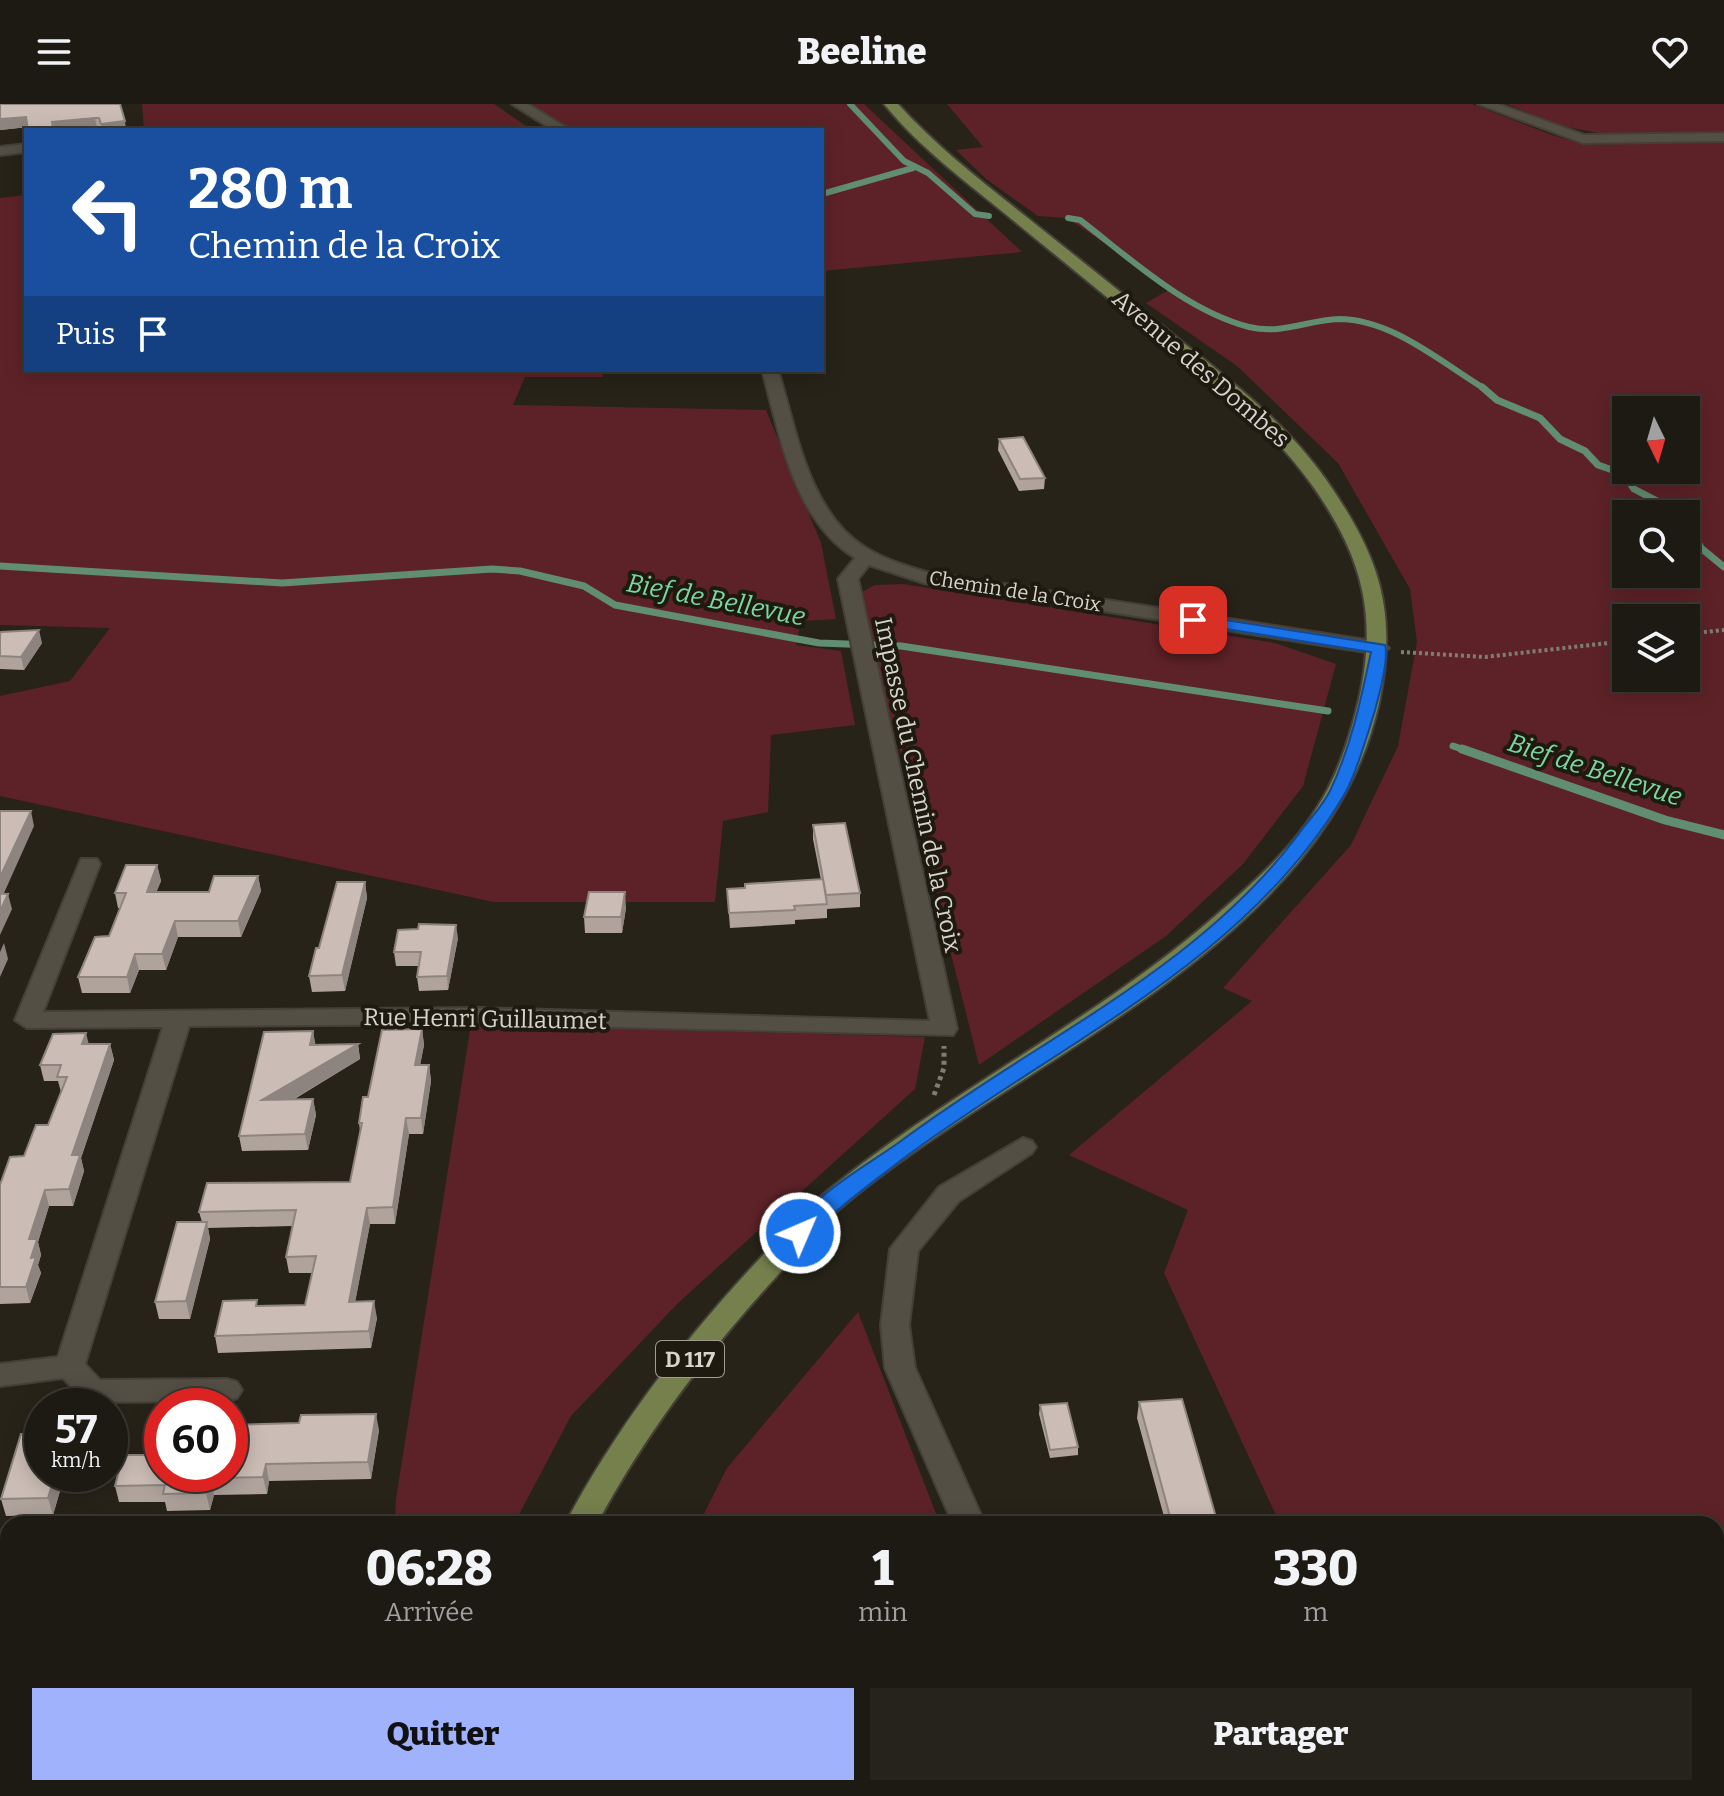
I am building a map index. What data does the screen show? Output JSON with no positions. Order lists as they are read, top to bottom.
{
  "streets": {
    "main road": ["Avenue des Dombes", "D 117"],
    "street": ["Chemin de la Croix", "Impasse du Chemin de la Croix", "Rue Henri Guillaumet"]
  },
  "crossings": [
    ["Avenue des Dombes", "Chemin de la Croix"],
    ["Chemin de la Croix", "Impasse du Chemin de la Croix"],
    ["Impasse du Chemin de la Croix", "Rue Henri Guillaumet"]
  ],
  "water": ["Bief de Bellevue"],
  "north": "bottom",
  "page": {
    "header": "Beeline",
    "turn": ["280 m", "Chemin de la Croix"],
    "then": "Puis",
    "speed": "57 km/h",
    "limit": "60",
    "eta": [
      "06:28",
      "Arrivée",
      "1",
      "min",
      "330",
      "m"
    ],
    "buttons": ["Quitter", "Partager"]
  }
}
